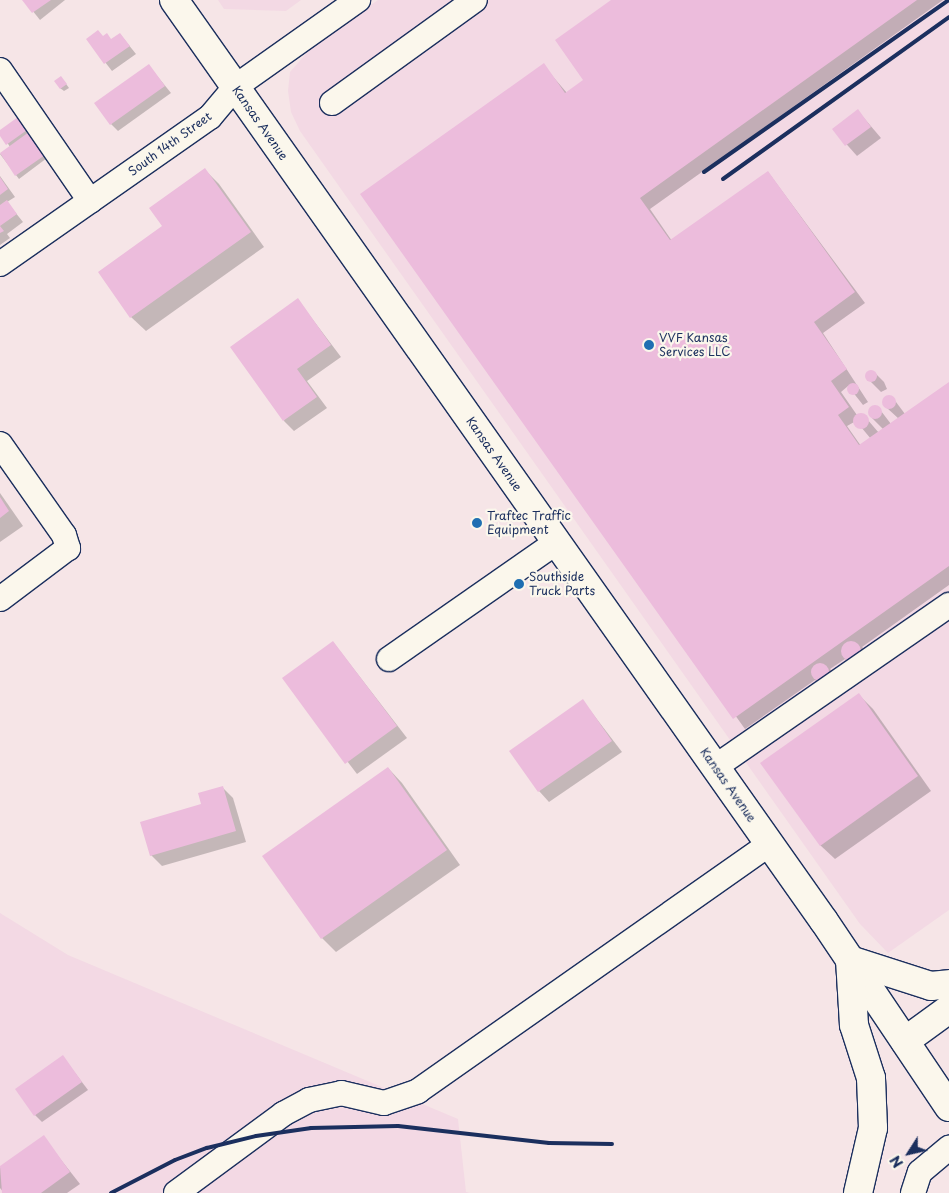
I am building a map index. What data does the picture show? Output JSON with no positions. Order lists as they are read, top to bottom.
{
  "streets": {
    "main road": ["Kansas Avenue"],
    "street": ["South 14th Street"]
  },
  "crossings": [
    ["Kansas Avenue", "South 14th Street"]
  ],
  "places": ["VVF Kansas Services LLC", "Traftec Traffic Equipment", "Southside Truck Parts"],
  "north": "bottom left"
}
